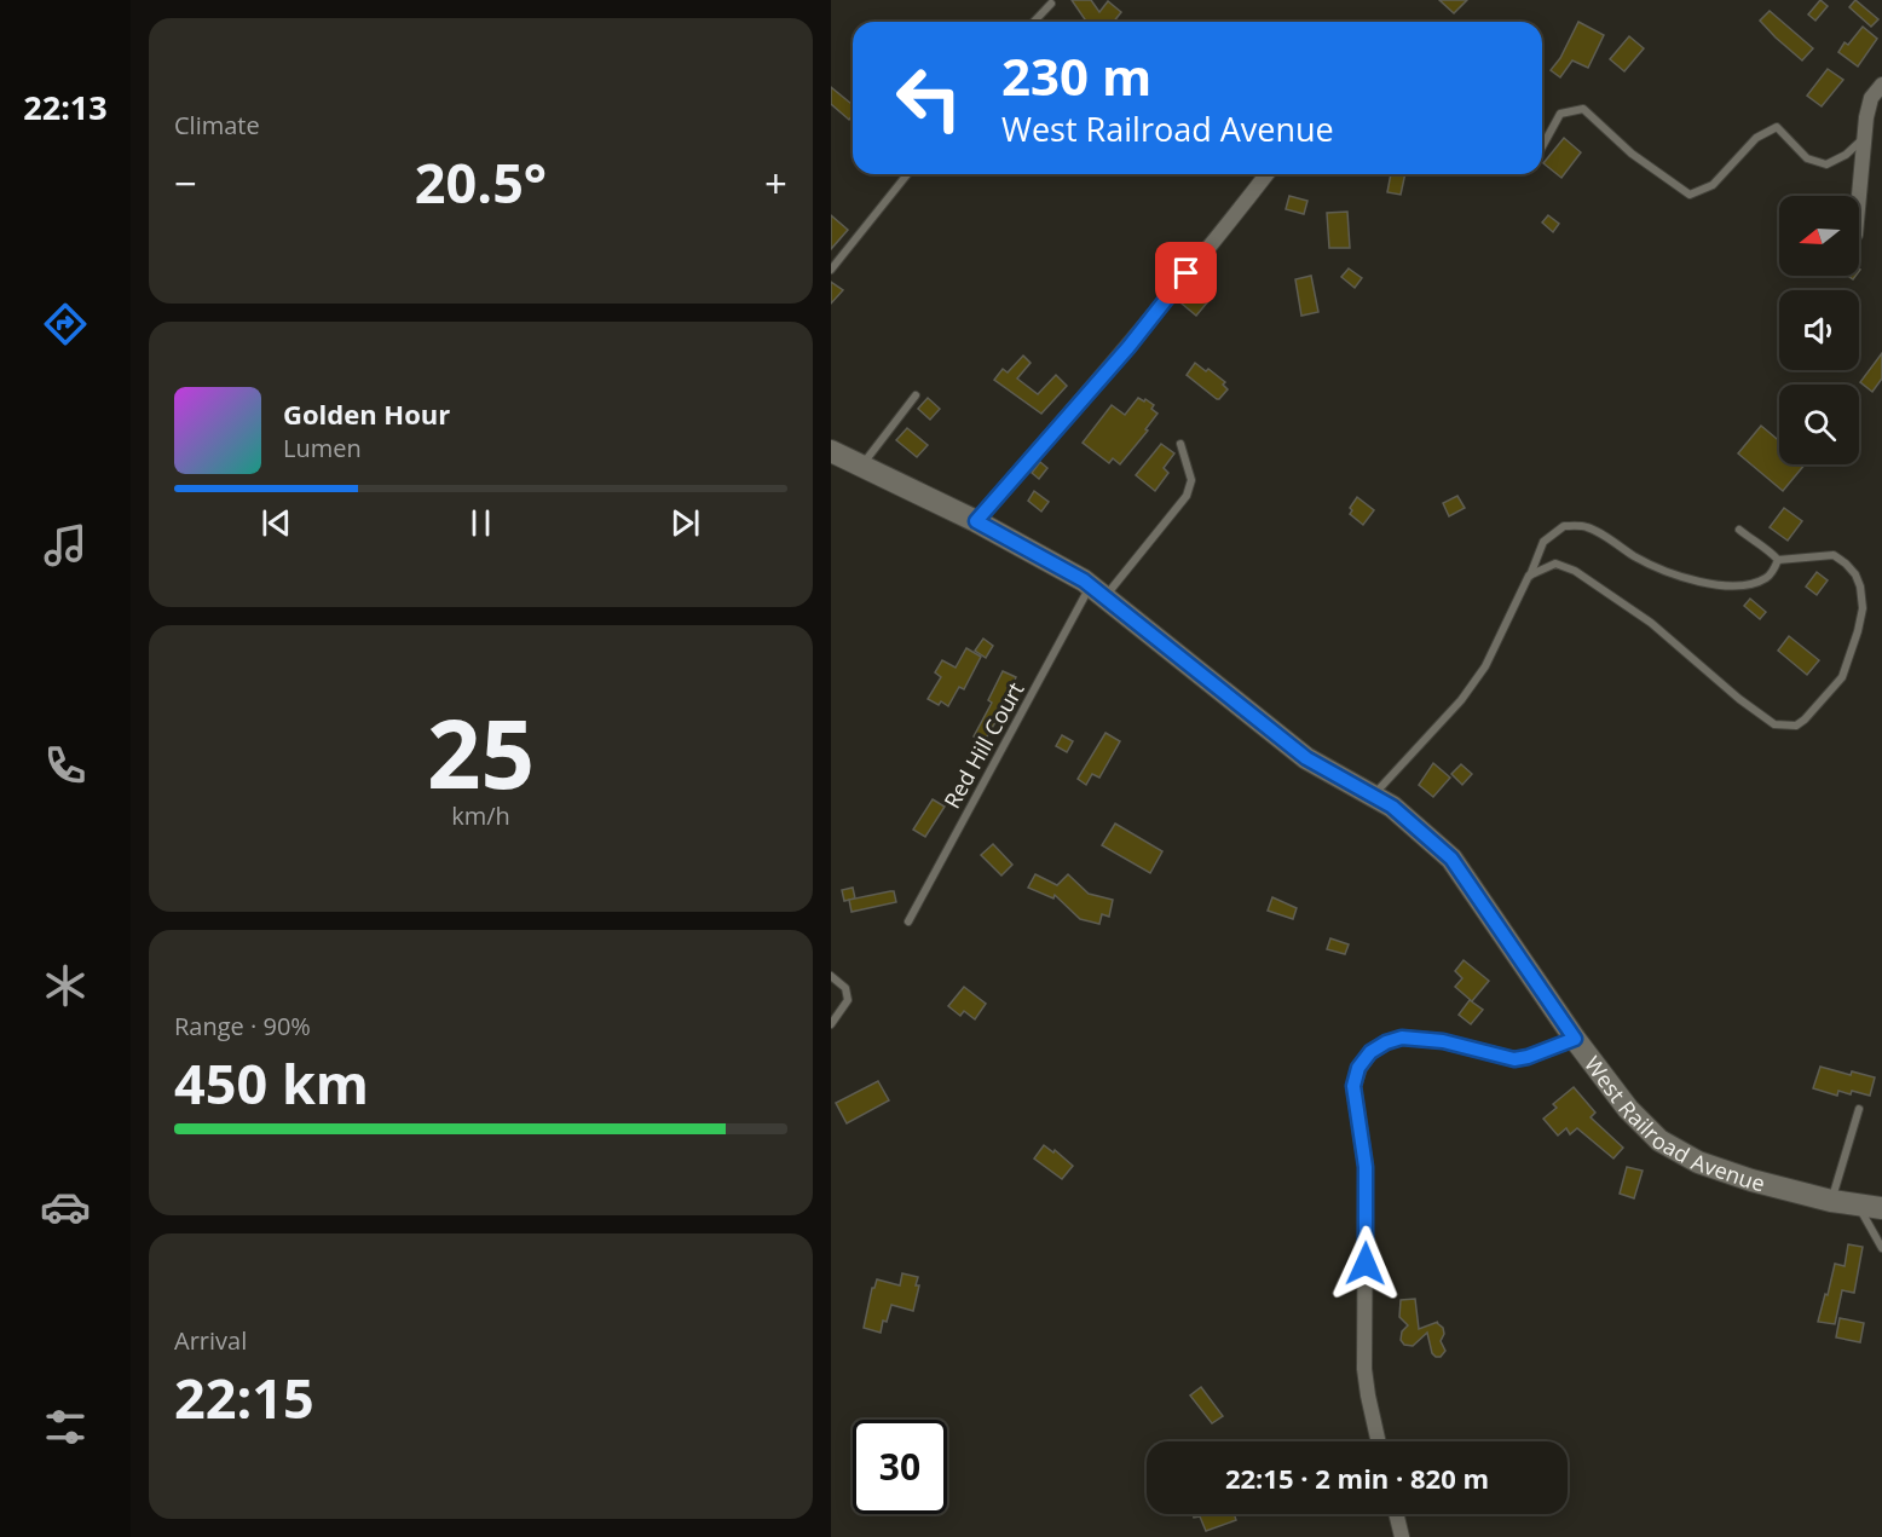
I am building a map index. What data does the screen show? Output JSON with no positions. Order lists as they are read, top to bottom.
{
  "streets": {
    "main road": ["West Railroad Avenue"],
    "lane": ["Red Hill Court"]
  },
  "crossings": [
    ["Red Hill Court", "West Railroad Avenue"]
  ],
  "north": "left",
  "page": {
    "tabs": "22:13",
    "tile": [
      "Climate",
      ["25", "km/h"],
      ["Range · 90%", "450 km"],
      ["Arrival", "22:15"]
    ],
    "turn": ["230 m", "West Railroad Avenue"],
    "heat": ["−", "20.5°", "+"],
    "song": ["Golden Hour", "Lumen"],
    "limit": "30",
    "trip": "22:15 · 2 min · 820 m"
  }
}
